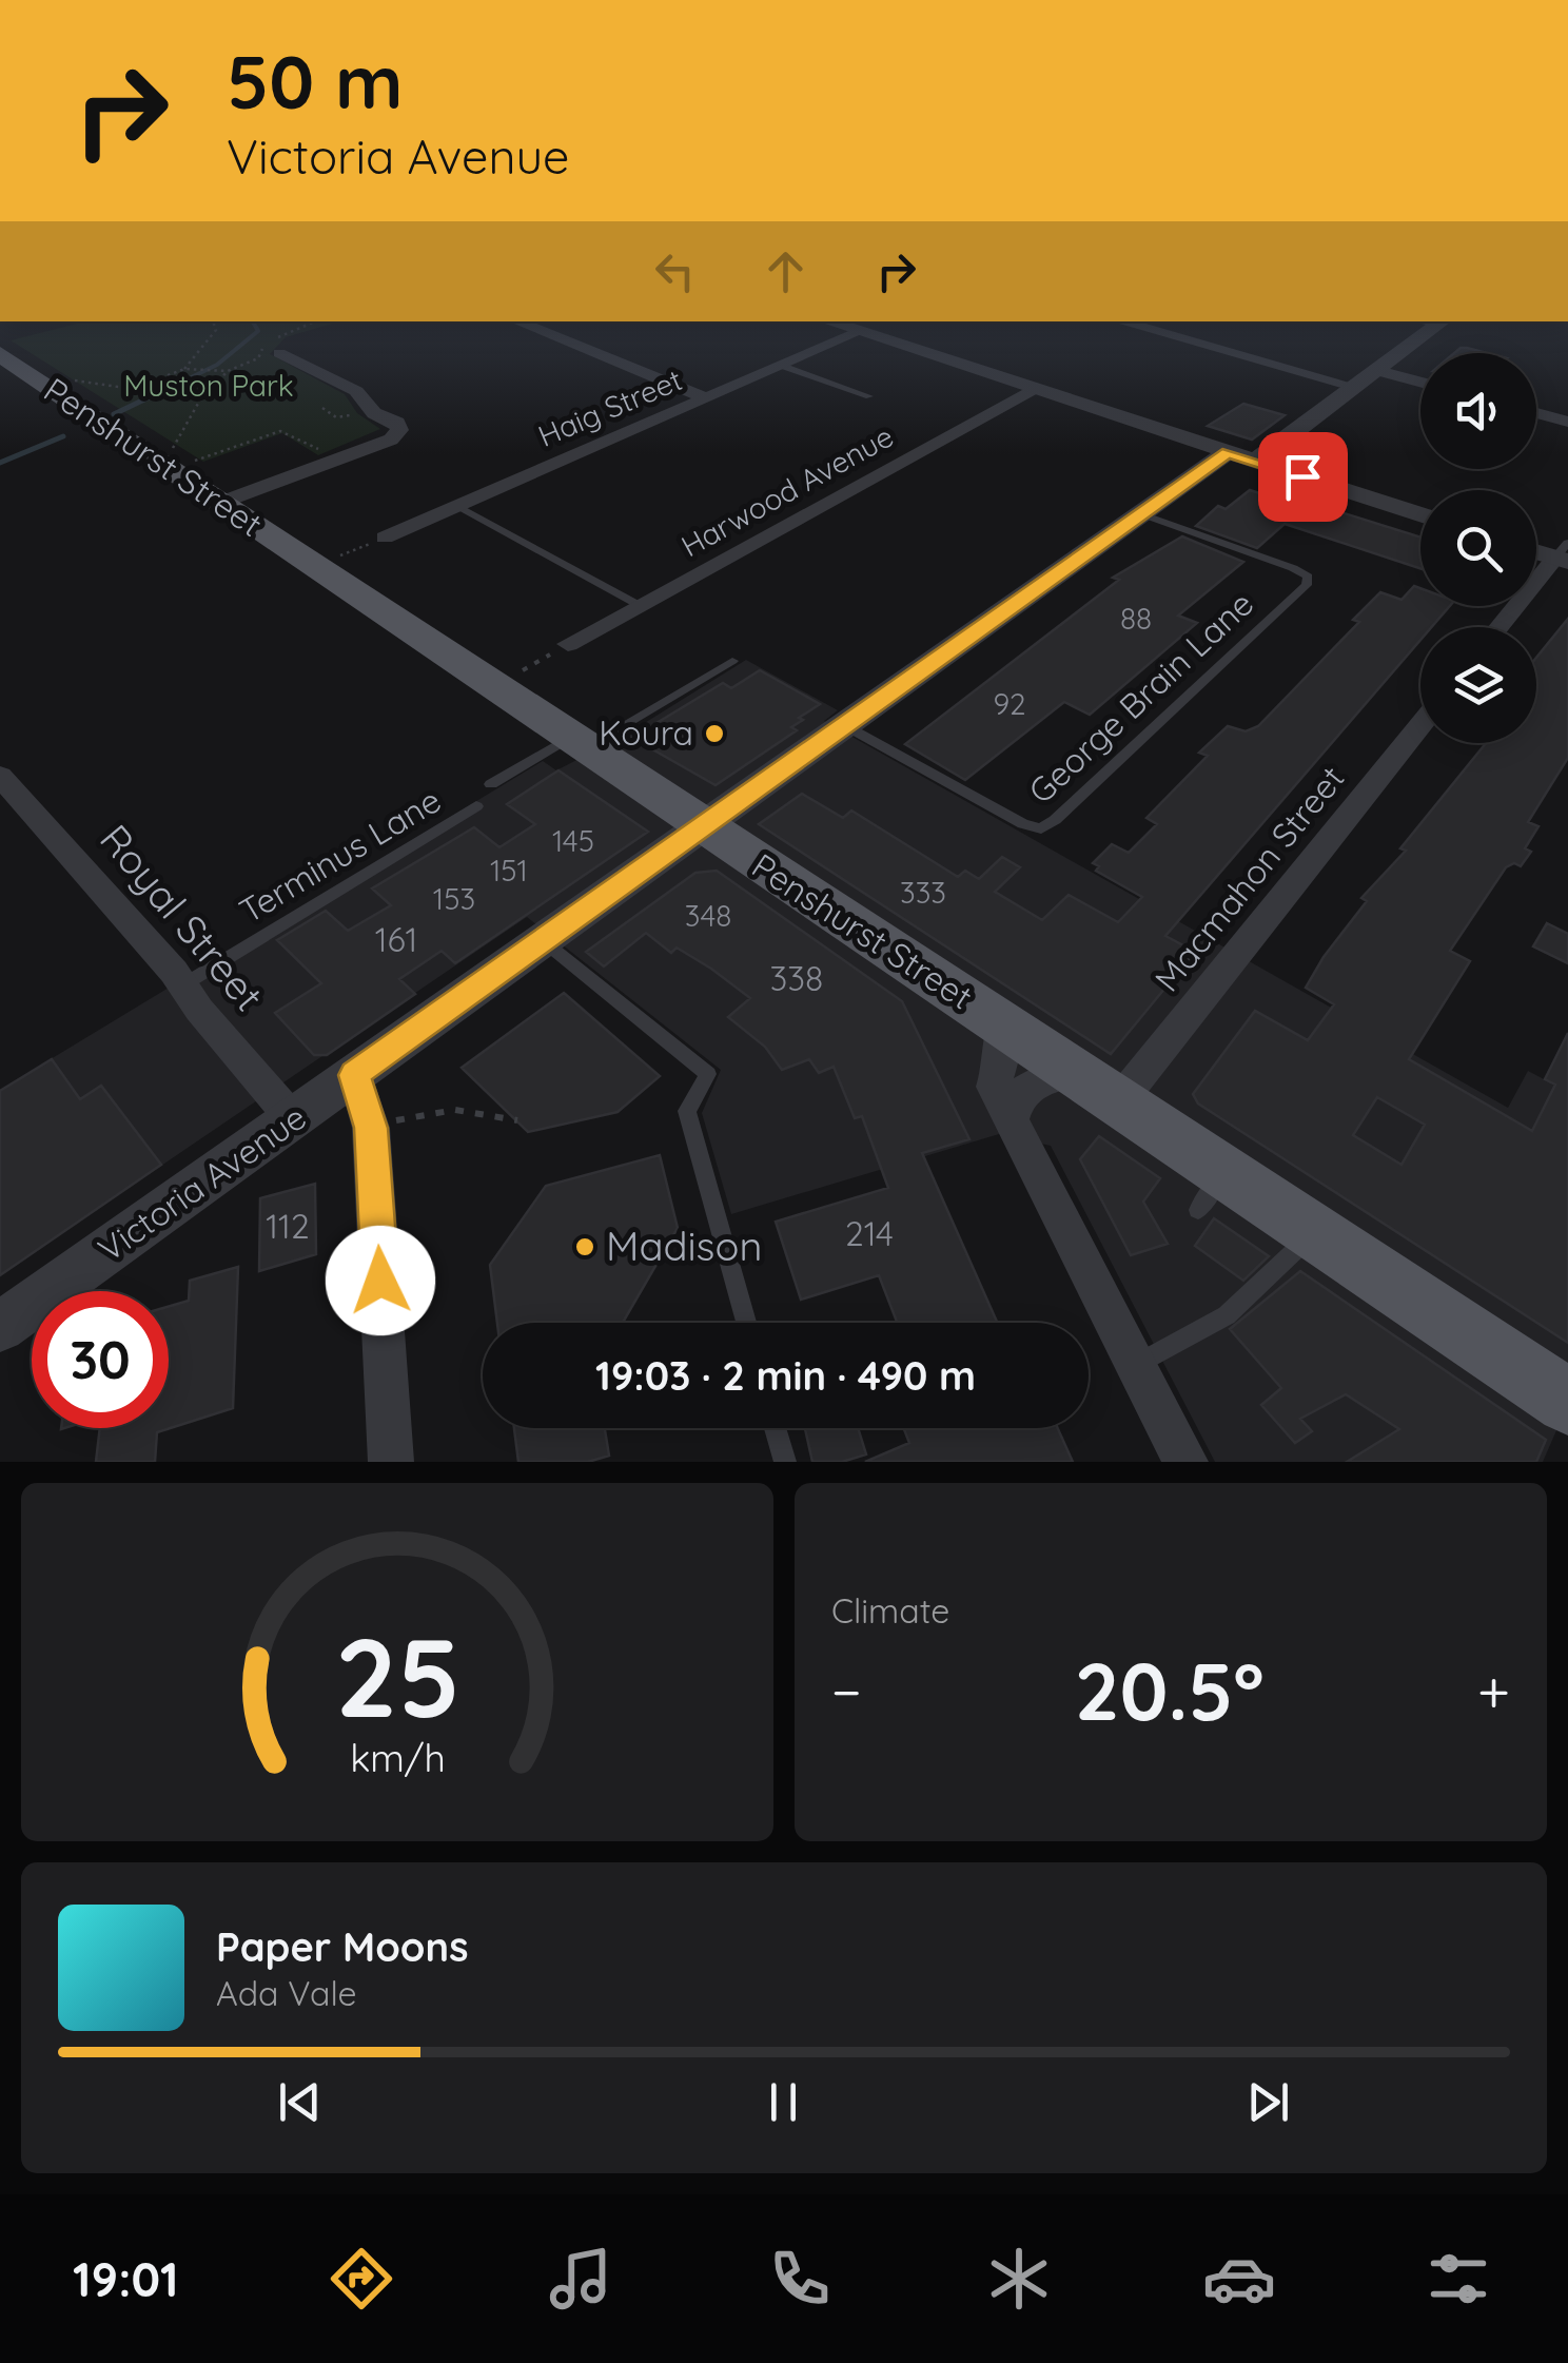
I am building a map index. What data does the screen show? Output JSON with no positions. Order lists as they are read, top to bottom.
{
  "streets": {
    "main road": ["Penshurst Street"],
    "street": [
      "Haig Street",
      "Harwood Avenue",
      "Macmahon Street",
      "Royal Street",
      "Victoria Avenue"
    ],
    "lane": ["George Brain Lane", "Terminus Lane"]
  },
  "crossings": [
    ["Penshurst Street", "Macmahon Street"],
    ["Penshurst Street", "Victoria Avenue"],
    ["George Brain Lane", "Victoria Avenue"],
    ["Terminus Lane", "Royal Street"],
    ["Royal Street", "Victoria Avenue"]
  ],
  "parks": ["Muston Park"],
  "places": ["Koura", "Madison"],
  "house_numbers": [
    "88",
    "92",
    "145",
    "151",
    "333",
    "153",
    "348",
    "161",
    "338",
    "112",
    "214"
  ],
  "page": {
    "turn": ["50 m", "Victoria Avenue"],
    "limit": "30",
    "trip": "19:03 · 2 min · 490 m",
    "tile": "Climate",
    "heat": ["−", "20.5°", "+"],
    "song": ["Paper Moons", "Ada Vale"],
    "tabs": "19:01",
    "gauge": ["25", "km/h"]
  }
}
